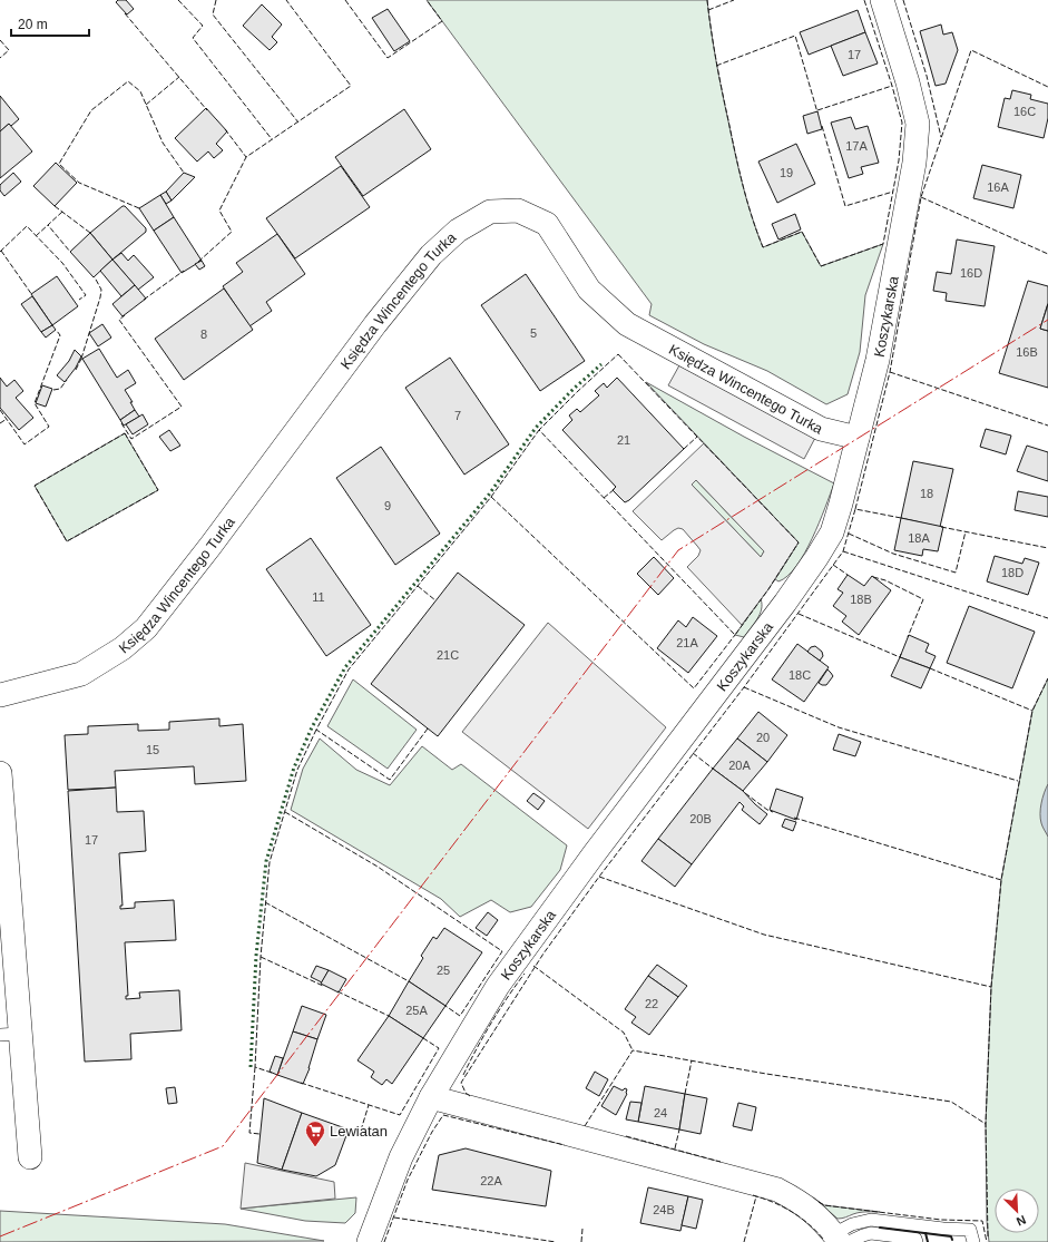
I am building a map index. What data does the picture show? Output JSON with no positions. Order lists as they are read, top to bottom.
{
  "streets": {
    "street": ["Księdza Wincentego Turka", "Koszykarska"]
  },
  "crossings": [
    ["Księdza Wincentego Turka", "Koszykarska"]
  ],
  "places": {
    "supermarket": ["Lewiatan"]
  },
  "house_numbers": [
    "17",
    "16C",
    "17A",
    "19",
    "16A",
    "16D",
    "5",
    "8",
    "16B",
    "7",
    "21",
    "18",
    "9",
    "18A",
    "18D",
    "11",
    "18B",
    "21A",
    "21C",
    "18C",
    "20",
    "15",
    "20A",
    "20B",
    "17",
    "25",
    "22",
    "25A",
    "24",
    "22A",
    "24B"
  ],
  "scale_bar": "20 m",
  "north": "bottom right"
}
